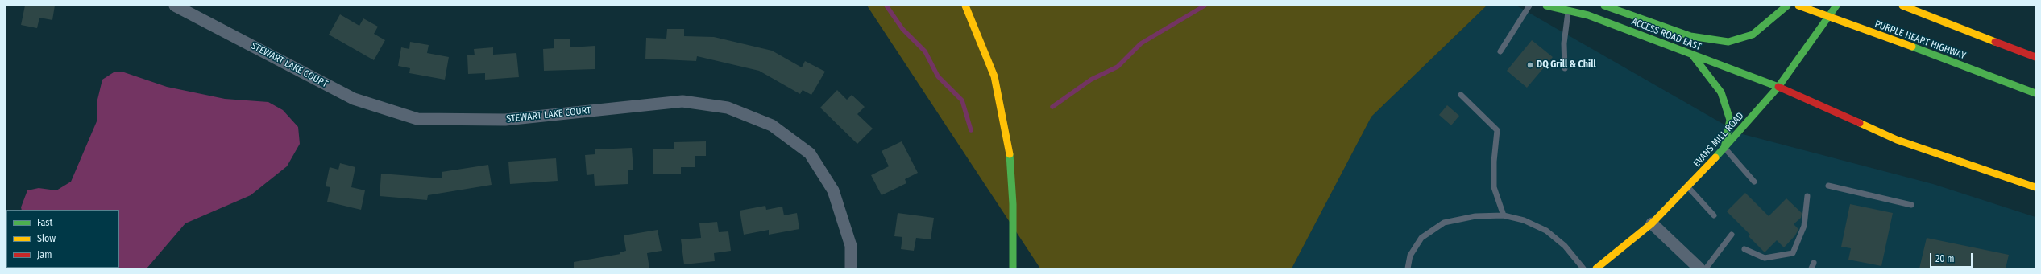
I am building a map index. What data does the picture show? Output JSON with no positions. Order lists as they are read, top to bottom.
{
  "streets": {
    "main road": ["ACCESS ROAD EAST", "PURPLE HEART HIGHWAY", "EVANS MILL ROAD"],
    "street": ["STEWART LAKE COURT"]
  },
  "crossings": [
    ["ACCESS ROAD EAST", "EVANS MILL ROAD"]
  ],
  "places": ["DQ Grill & Chill"],
  "legend": ["Fast", "Slow", "Jam"],
  "scale_bar": "20 m"
}
